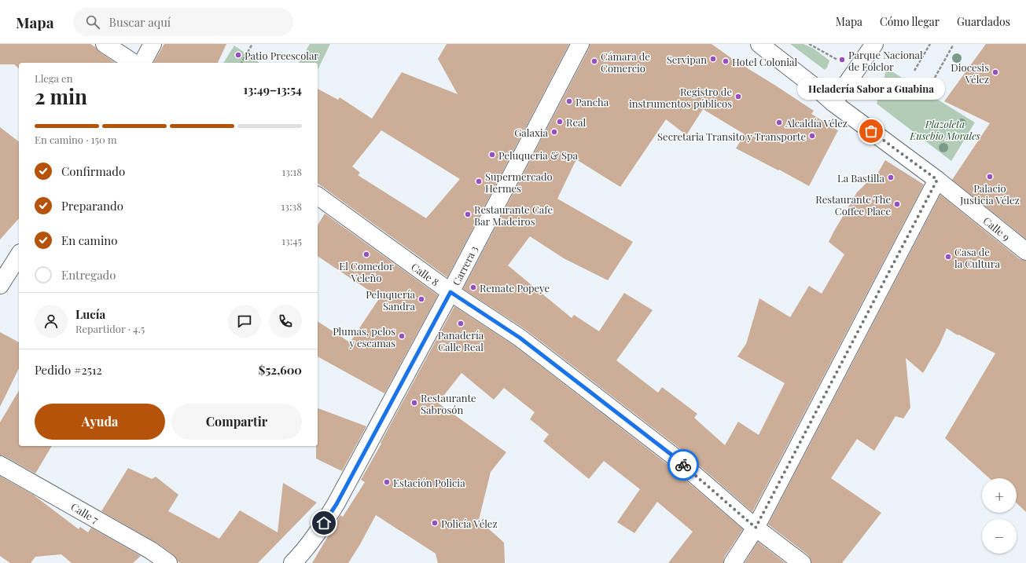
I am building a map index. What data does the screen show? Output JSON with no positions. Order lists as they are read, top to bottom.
{
  "streets": {
    "street": [
      "Calle 9",
      "Carrera 3",
      "Calle 8",
      "Calle 7"
    ]
  },
  "crossings": [
    ["Carrera 3", "Calle 8"]
  ],
  "parks": ["Plazoleta Eusebio Morales"],
  "places": [
    "Patio Preescolar",
    "Servipan",
    "Parque Nacional de Folclor",
    "Cámara de Comercio",
    "Hotel Colonial",
    "Diocesis Vélez",
    "Registro de instrumentos públicos",
    "Pancha",
    "Real",
    "Alcaldía Vélez",
    "Heladería Sabor a Guabina",
    "Galaxia",
    "Secretaria Transito y Transporte",
    "Peluqueria & Spa",
    "Palacio Justicia Vélez",
    "La Bastilla",
    "Supermercado Hermes",
    "Restaurante The Coffee Place",
    "Restaurante Cafe Bar Madeiros",
    "El Comedor Veleño",
    "Casa de la Cultura",
    "Remate Popeye",
    "Peluquería Sandra",
    "Panadería Calle Real",
    "Plumas, pelos y escamas",
    "Restaurante Sabrosón",
    "Estación Policia",
    "Policía Vélez"
  ],
  "page": {
    "header": "Mapa",
    "search": "Buscar aquí",
    "nav": ["Mapa", "Cómo llegar", "Guardados"],
    "heading": ["2 min", "Llega en", "13:49–13:54"],
    "panel": [
      "Lucía",
      "Repartidor · 4.5",
      "Pedido #2512",
      "$52,600"
    ],
    "bubble": "Heladería Sabor a Guabina",
    "bar": "En camino · 150 m",
    "list": [
      ["Confirmado", "13:18"],
      ["Preparando", "13:38"],
      ["En camino", "13:45"],
      "Entregado"
    ],
    "buttons": ["Ayuda", "Compartir"],
    "map_buttons": ["+", "−"]
  }
}
